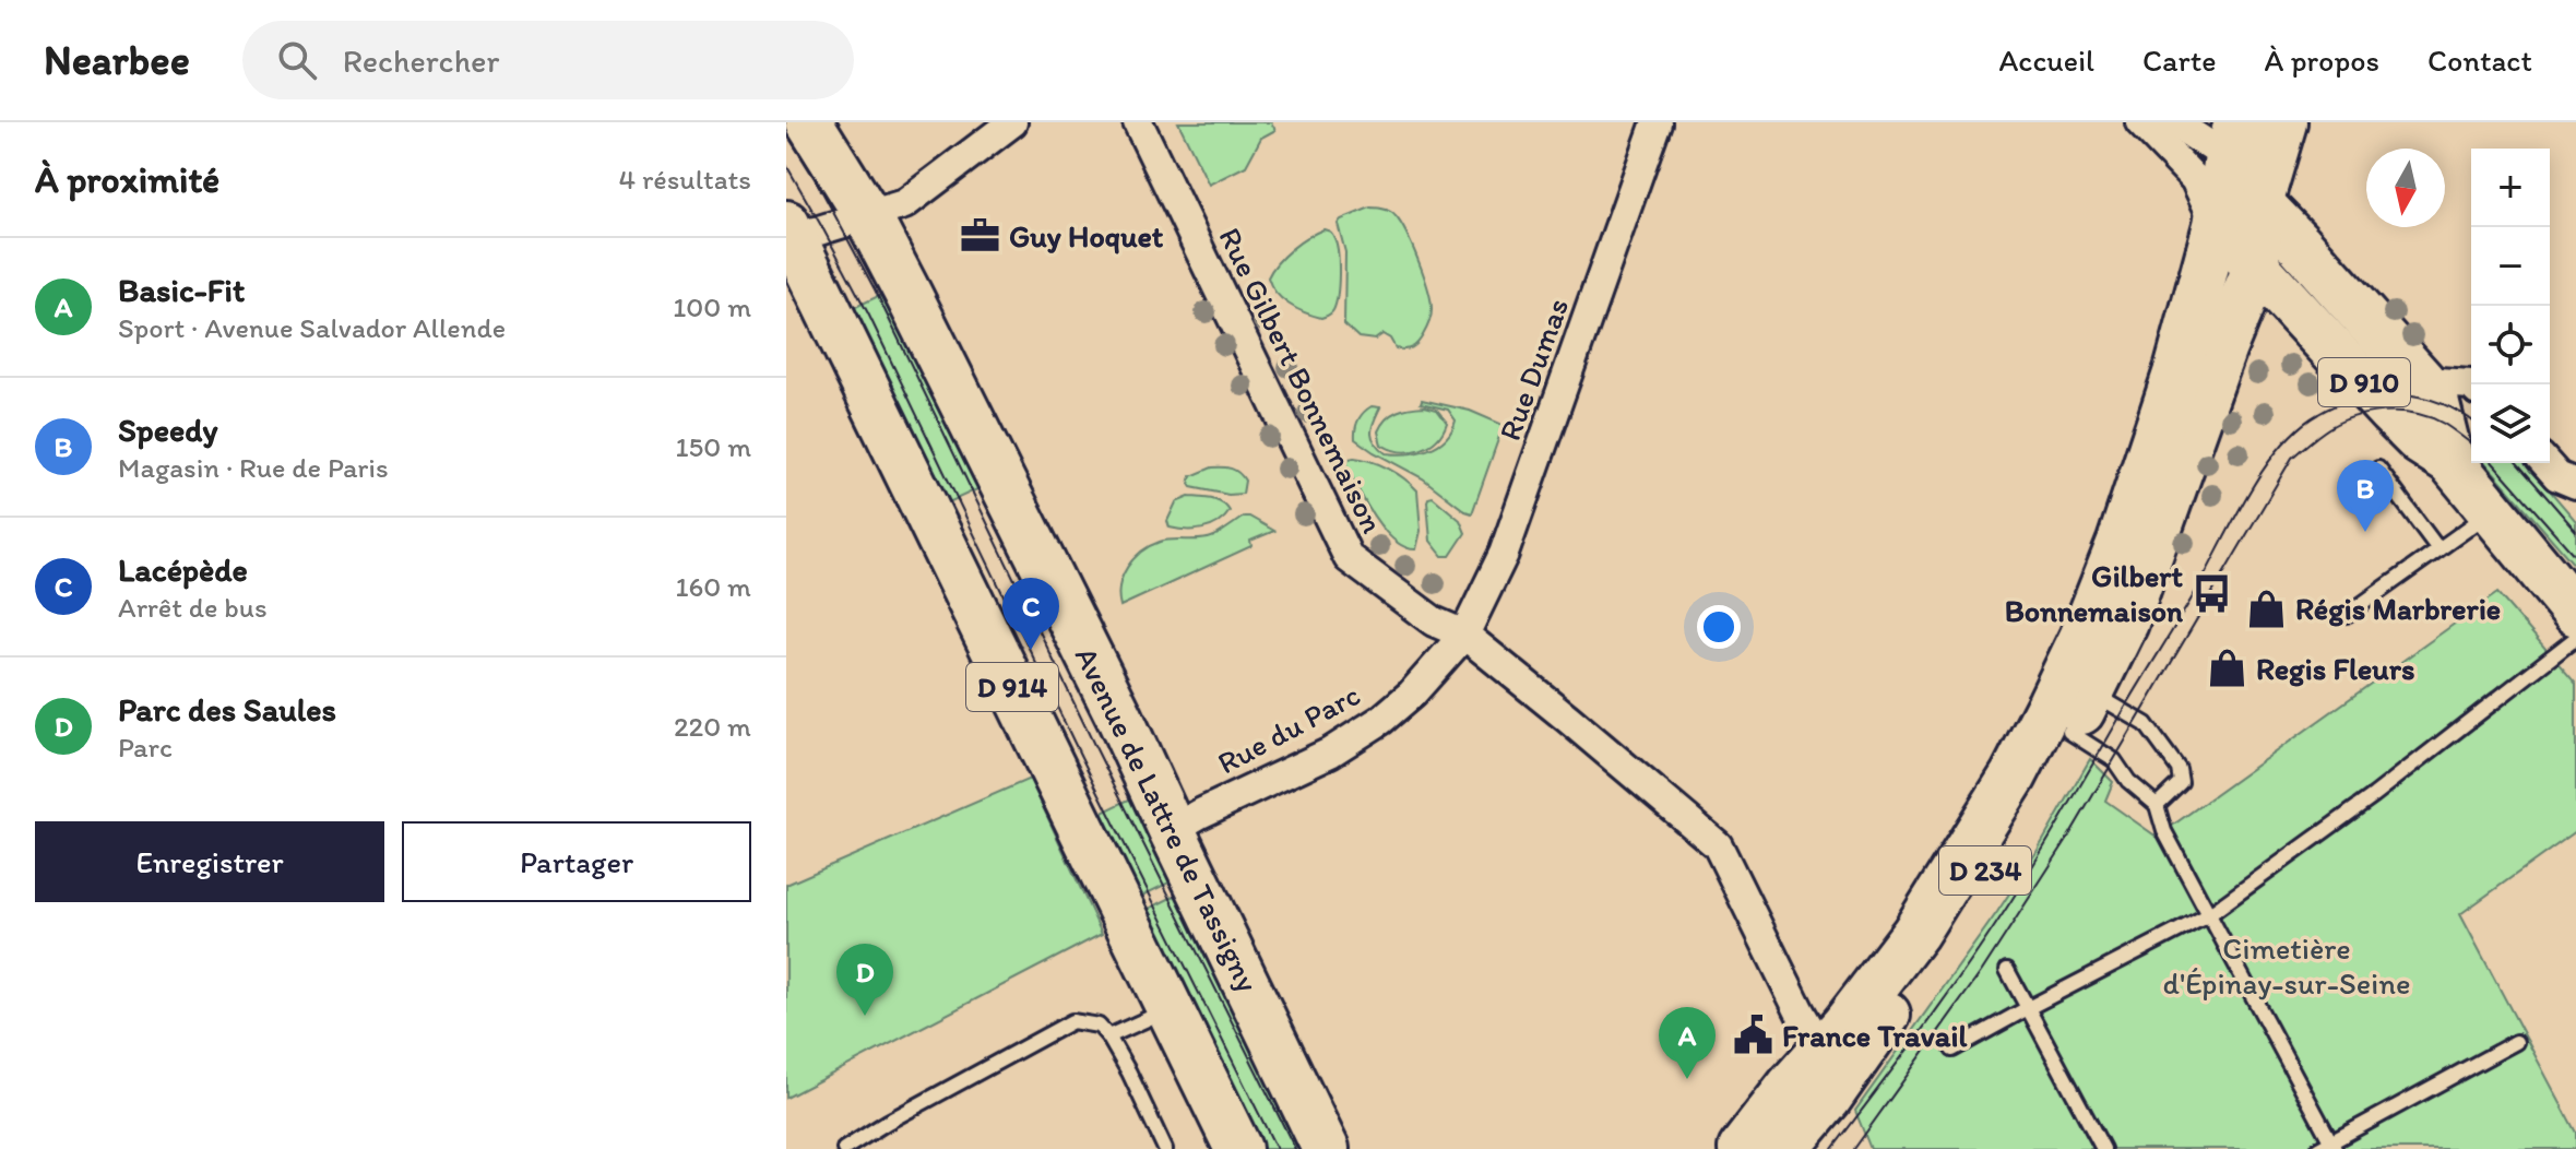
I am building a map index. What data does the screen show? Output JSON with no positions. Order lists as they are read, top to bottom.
{
  "streets": {
    "main road": [
      "D 910",
      "D 914",
      "Avenue de Lattre de Tassigny",
      "D 234"
    ],
    "street": ["Rue Dumas", "Rue Gilbert Bonnemaison", "Rue du Parc"]
  },
  "crossings": [
    ["Rue Dumas", "Rue Gilbert Bonnemaison"],
    ["Rue Dumas", "Rue du Parc"],
    ["Rue Gilbert Bonnemaison", "Rue du Parc"],
    ["Rue Gilbert Bonnemaison", "D 234"],
    ["D 910", "D 234"],
    ["Rue du Parc", "Avenue de Lattre de Tassigny"]
  ],
  "parks": ["Cimetière d'Épinay-sur-Seine"],
  "places": {
    "office": ["Guy Hoquet"],
    "bus stop": ["Gilbert Bonnemaison"],
    "shop": ["Régis Marbrerie", "Regis Fleurs"],
    "public building": ["France Travail"]
  },
  "north": "bottom",
  "page": {
    "header": "Nearbee",
    "search": "Rechercher",
    "nav": [
      "Accueil",
      "Carte",
      "À propos",
      "Contact"
    ],
    "heading": ["À proximité", "4 résultats"],
    "map_buttons": ["+", "−"],
    "list": [
      {
        "mark": "A",
        "name": "Basic-Fit",
        "note": "Sport · Avenue Salvador Allende",
        "value": "100 m"
      },
      {
        "mark": "B",
        "name": "Speedy",
        "note": "Magasin · Rue de Paris",
        "value": "150 m"
      },
      {
        "mark": "C",
        "name": "Lacépède",
        "note": "Arrêt de bus",
        "value": "160 m"
      },
      {
        "mark": "D",
        "name": "Parc des Saules",
        "note": "Parc",
        "value": "220 m"
      }
    ],
    "pins": [
      "B",
      "C",
      "D",
      "A"
    ],
    "buttons": ["Enregistrer", "Partager"]
  }
}
